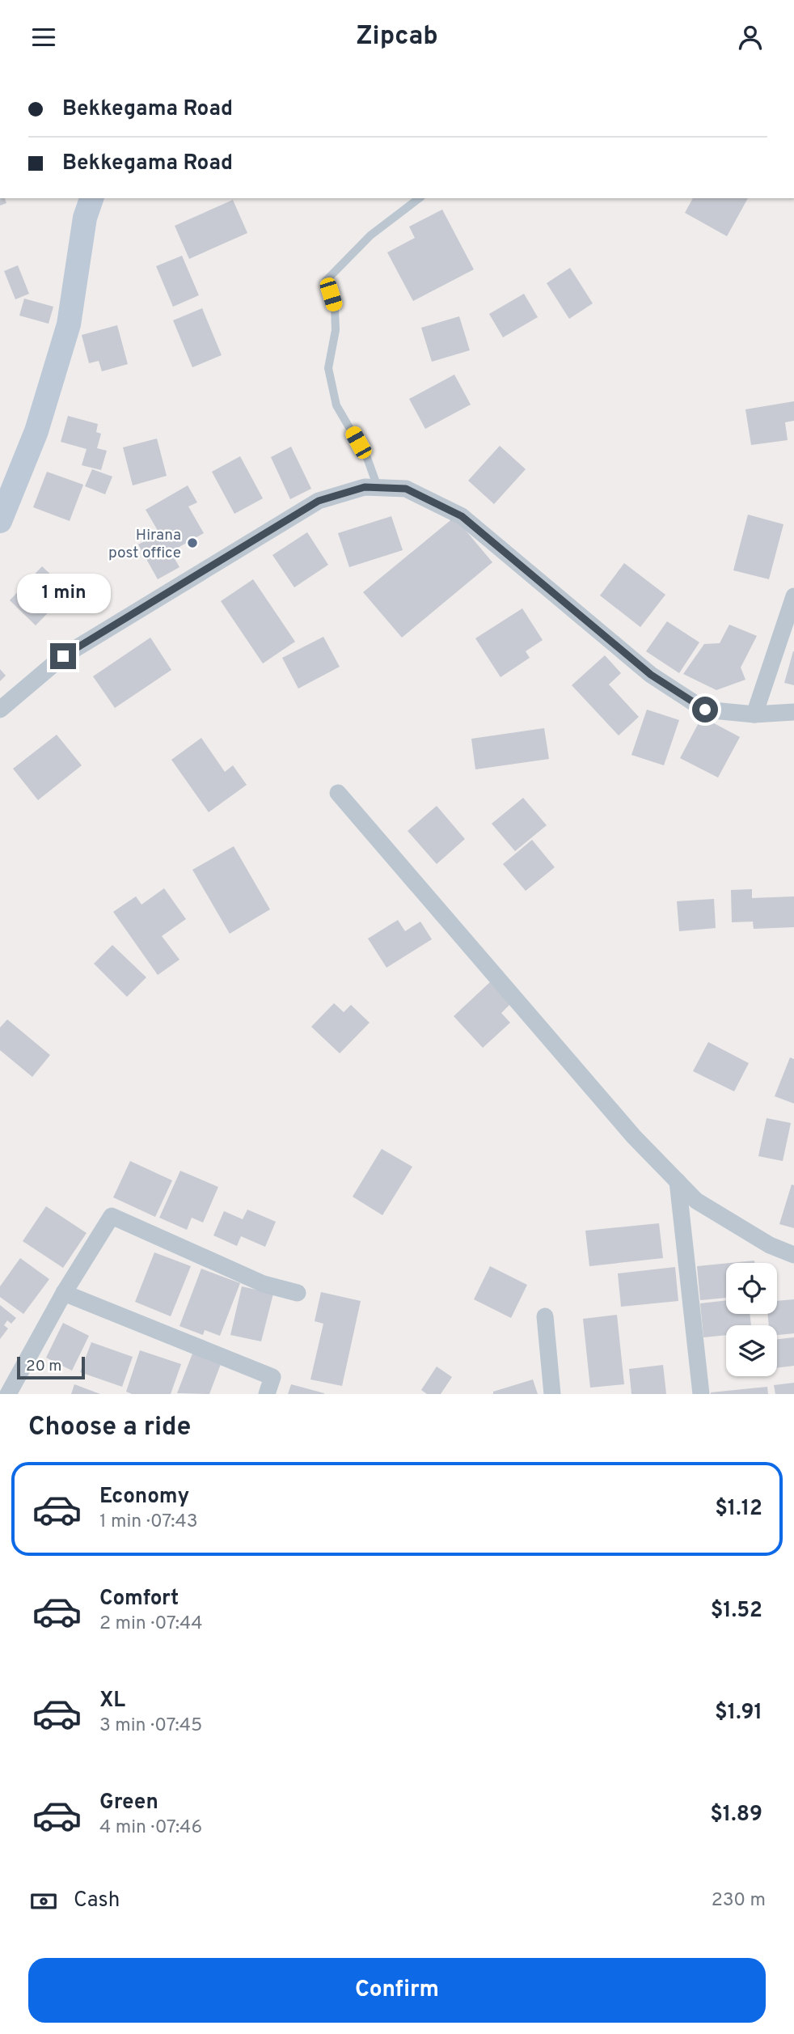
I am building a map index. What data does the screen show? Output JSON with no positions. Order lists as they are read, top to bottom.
{
  "places": ["Hirana post office"],
  "scale_bar": "20 m",
  "page": {
    "header": "Zipcab",
    "banner": ["Bekkegama Road", "Bekkegama Road"],
    "bubble": "1 min",
    "scale": "20 m",
    "heading": "Choose a ride",
    "list": [
      {
        "name": "Economy",
        "note": "1 min · 07:43",
        "value": "$1.12"
      },
      {
        "name": "Comfort",
        "note": "2 min · 07:44",
        "value": "$1.52"
      },
      {
        "name": "XL",
        "note": "3 min · 07:45",
        "value": "$1.91"
      },
      {
        "name": "Green",
        "note": "4 min · 07:46",
        "value": "$1.89"
      }
    ],
    "pay": ["Cash", "230 m"],
    "buttons": "Confirm"
  }
}
